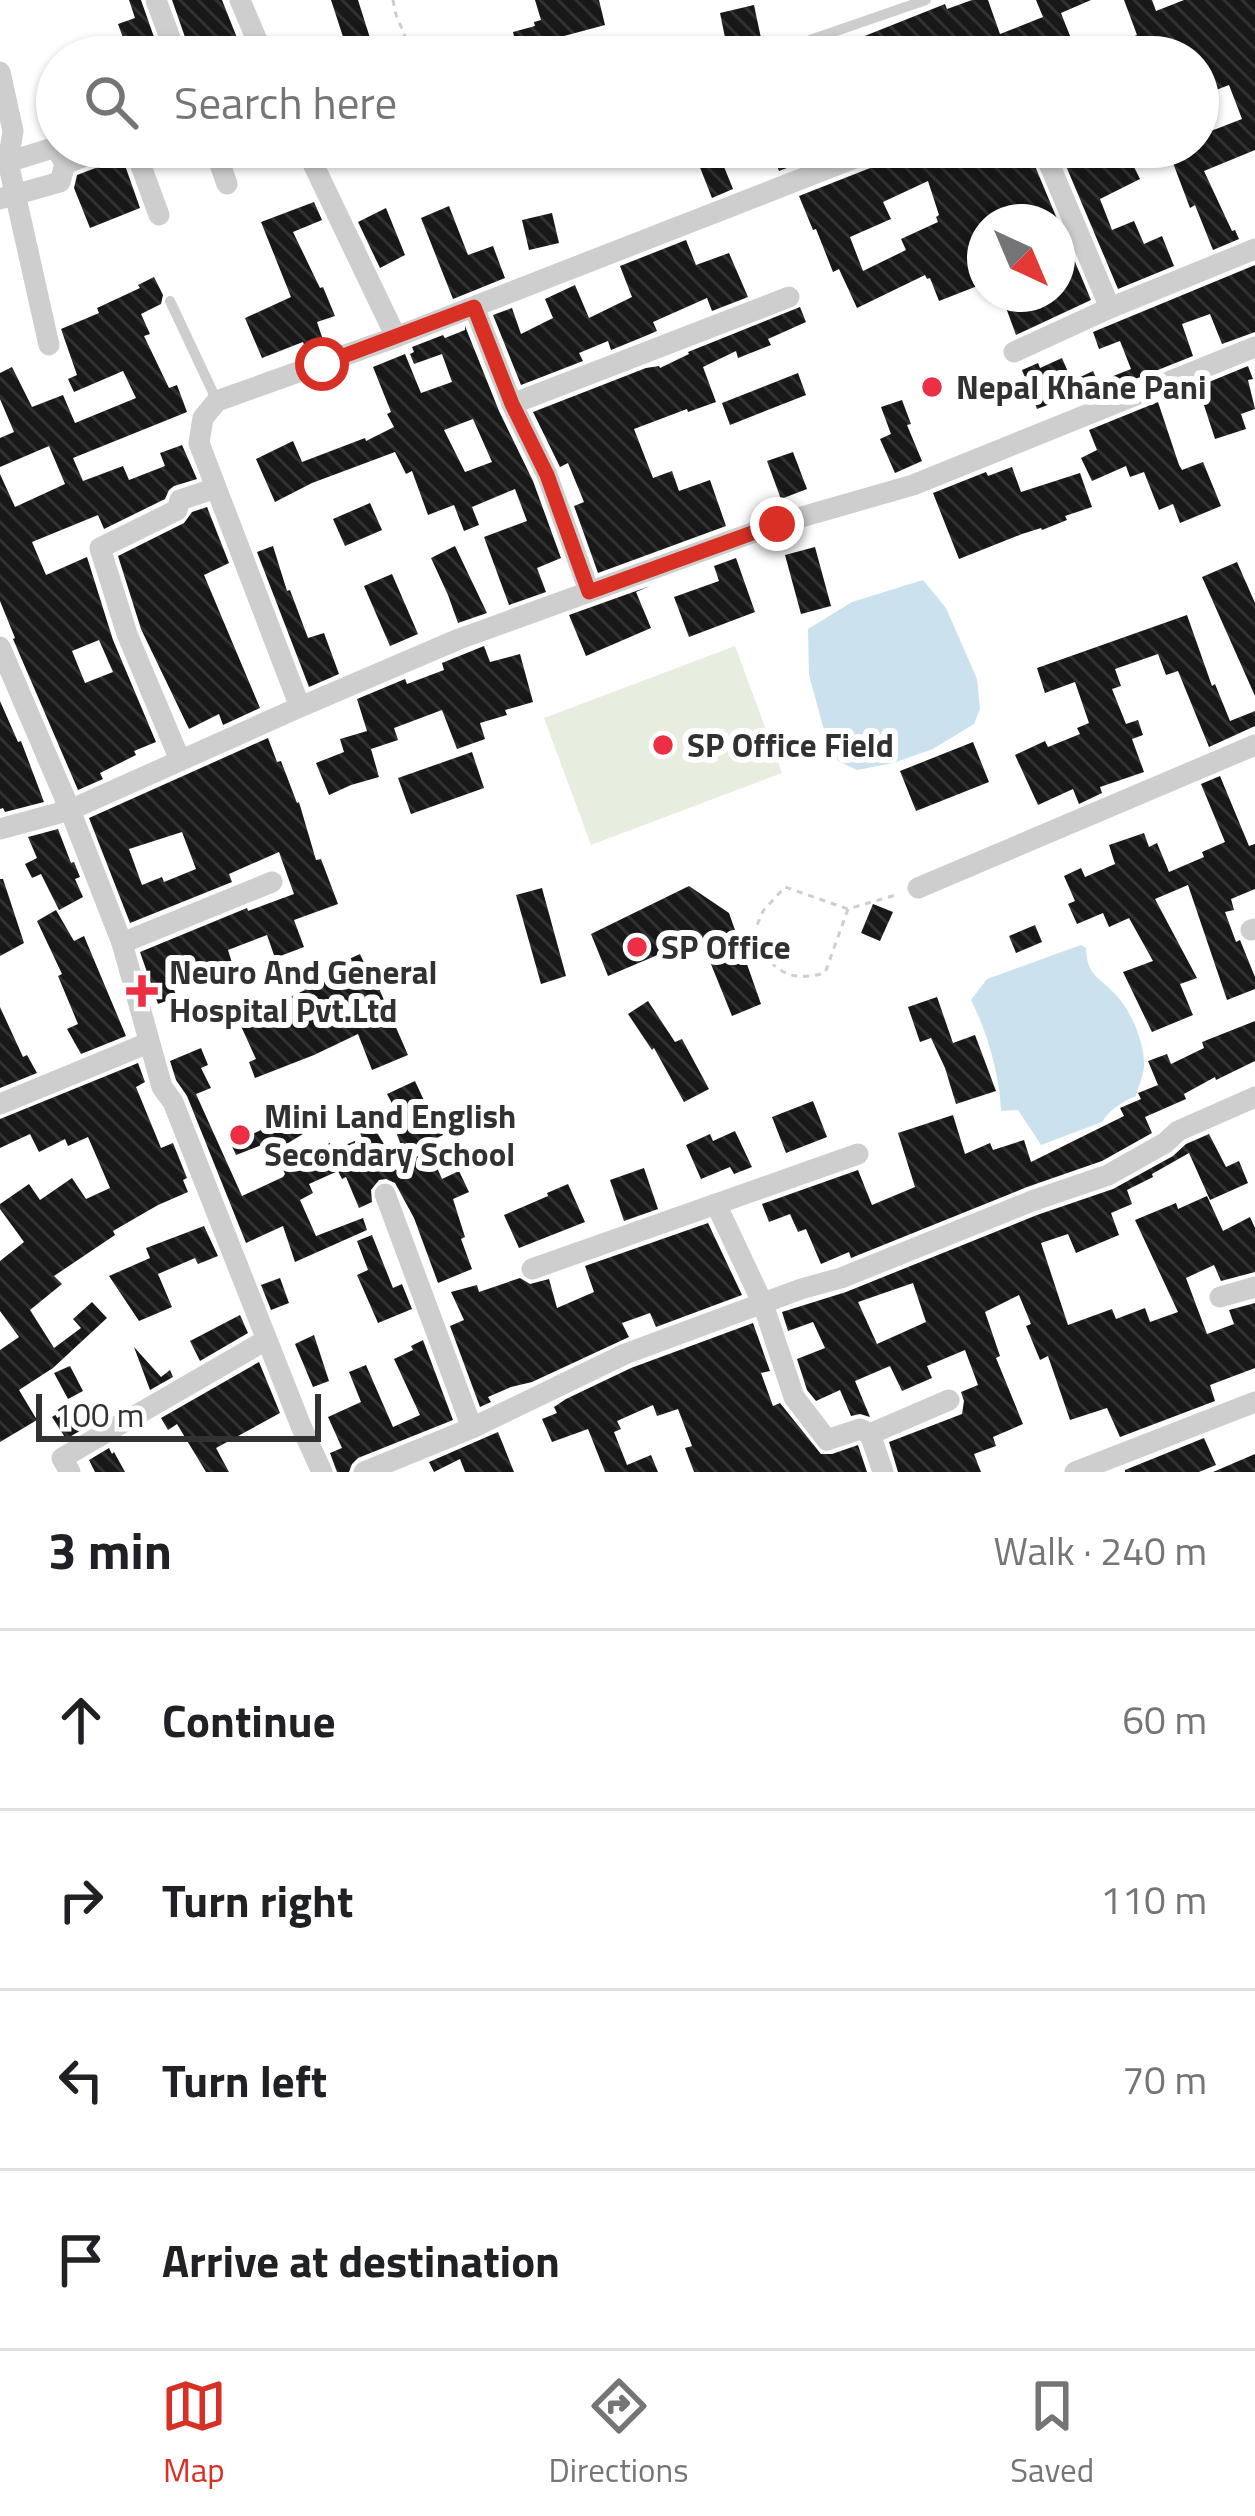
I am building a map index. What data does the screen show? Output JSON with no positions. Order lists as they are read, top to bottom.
{
  "places": {
    "other": [
      "Nepal Khane Pani",
      "SP Office Field",
      "SP Office",
      "Mini Land English Secondary School"
    ],
    "health": ["Neuro And General Hospital Pvt.Ltd"]
  },
  "scale_bar": "100 m",
  "north": "bottom right",
  "page": {
    "search": "Search here",
    "scale": "100 m",
    "heading": ["3 min", "Walk · 240 m"],
    "list": [
      ["Continue", "60 m"],
      ["Turn right", "110 m"],
      ["Turn left", "70 m"],
      "Arrive at destination"
    ],
    "nav": ["Map", "Directions", "Saved"]
  }
}
